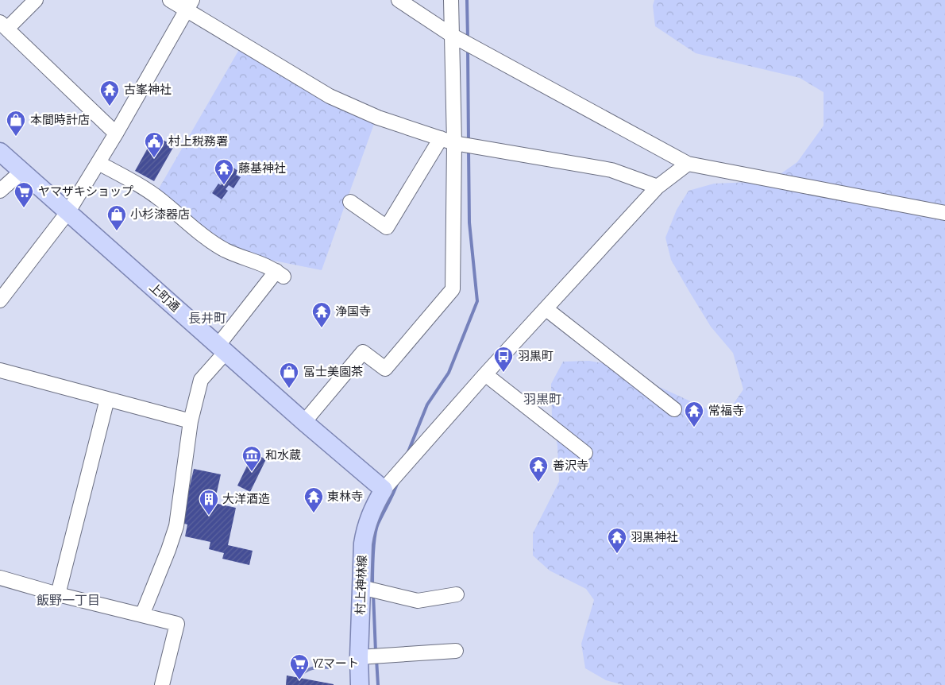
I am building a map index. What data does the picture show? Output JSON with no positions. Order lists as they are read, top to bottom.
{
  "streets": {
    "main road": ["上町通", "村上神林線"]
  },
  "crossings": [
    ["上町通", "村上神林線"]
  ],
  "districts": ["長井町", "羽黒町", "飯野一丁目"],
  "places": {
    "temple": [
      "古峯神社",
      "藤基神社",
      "浄国寺",
      "常福寺",
      "善沢寺",
      "東林寺",
      "羽黒神社"
    ],
    "shop": ["本間時計店", "小杉漆器店", "冨士美園茶"],
    "public building": ["村上税務署"],
    "supermarket": ["ヤマザキショップ", "YZマート"],
    "bus stop": ["羽黒町"],
    "museum": ["和水蔵"],
    "building": ["大洋酒造"]
  }
}
